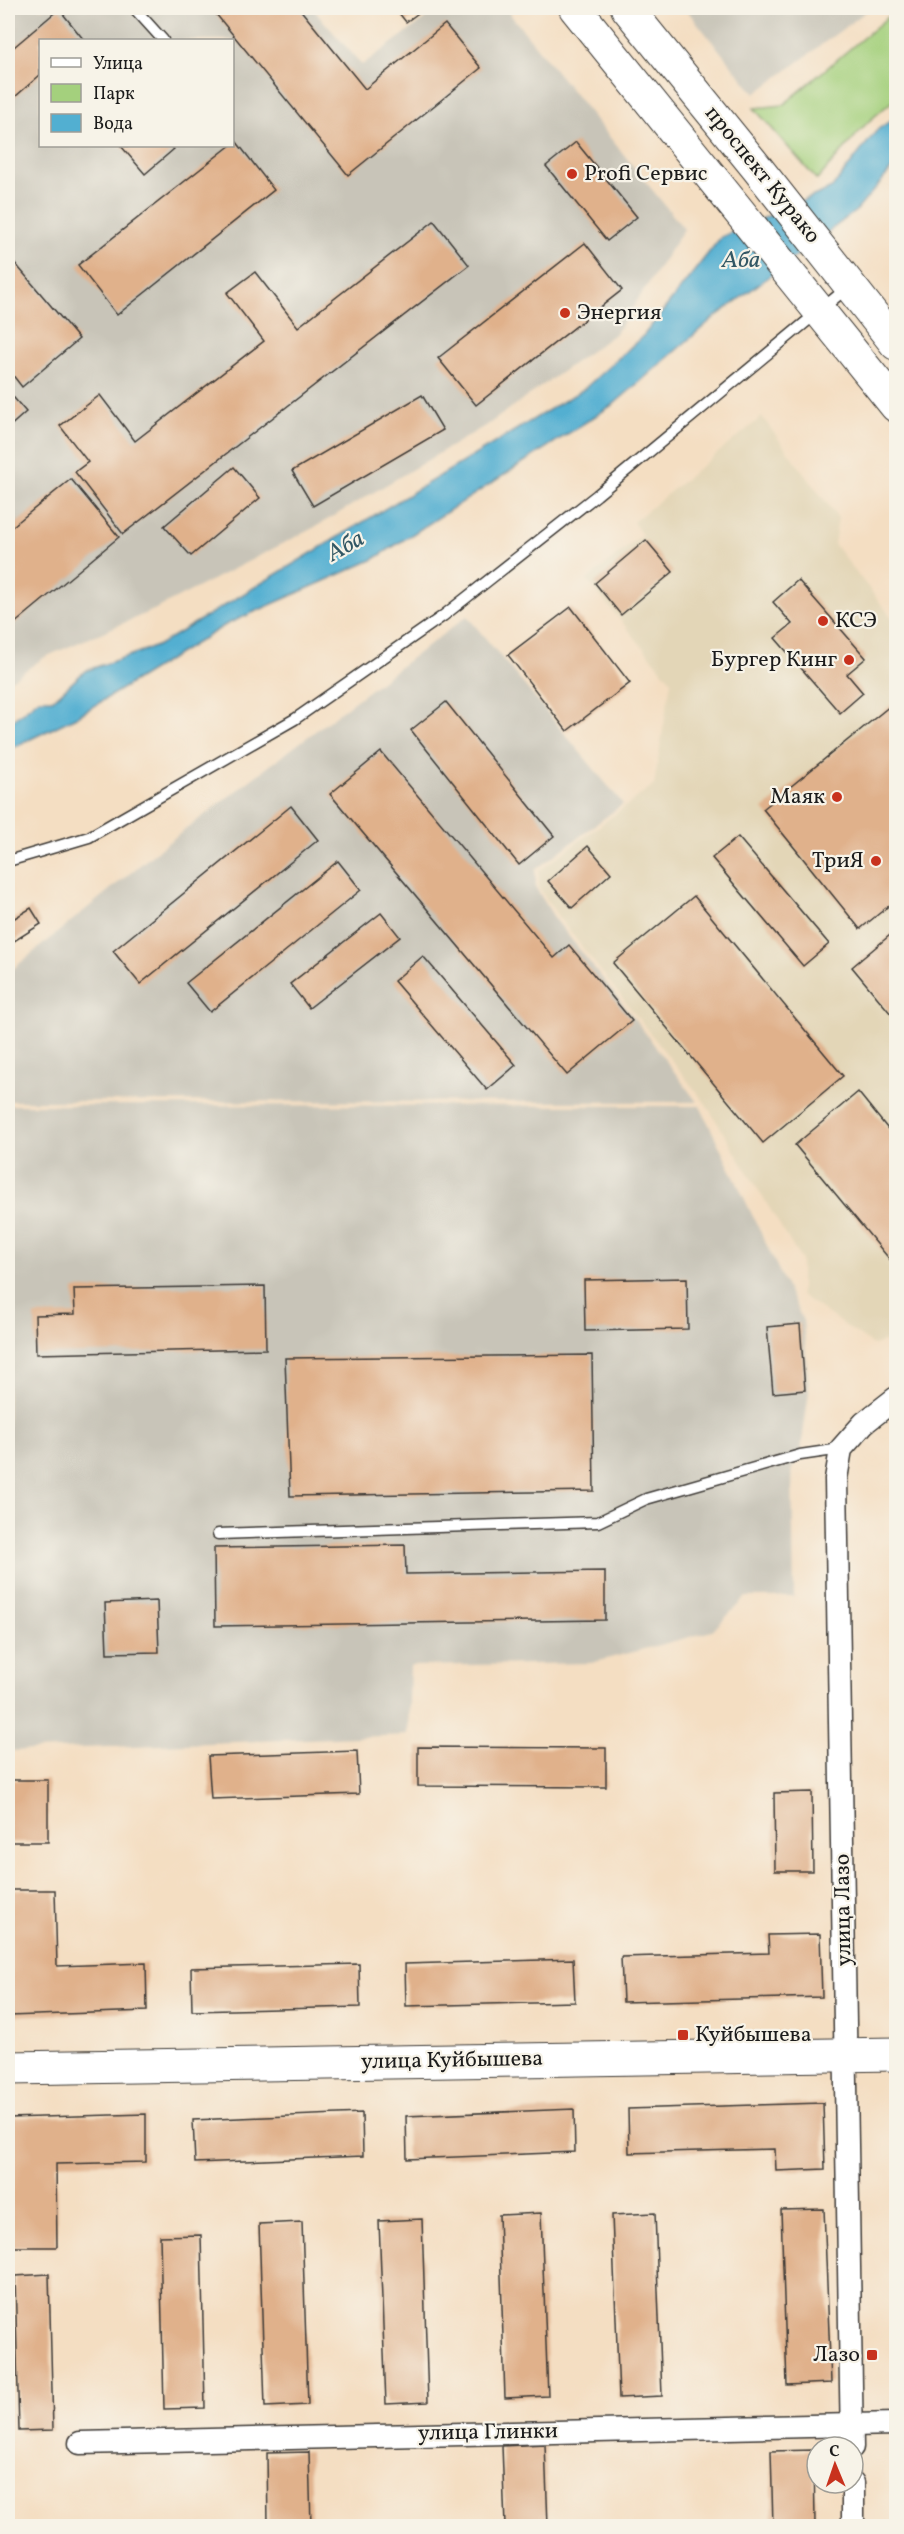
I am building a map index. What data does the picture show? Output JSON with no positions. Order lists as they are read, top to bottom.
{
  "streets": {
    "main road": ["проспект Курако", "улица Куйбышева"],
    "street": ["улица Лазо", "улица Глинки"]
  },
  "crossings": [
    ["улица Лазо", "улица Куйбышева"]
  ],
  "water": ["Аба"],
  "places": {
    "other": [
      "Profi Cервис",
      "Энергия",
      "КСЭ",
      "Бургер Кинг",
      "Маяк",
      "ТриЯ"
    ],
    "transit": ["Куйбышева", "Лазо"]
  },
  "legend": ["Улица", "Парк", "Вода"],
  "north": "top"
}
